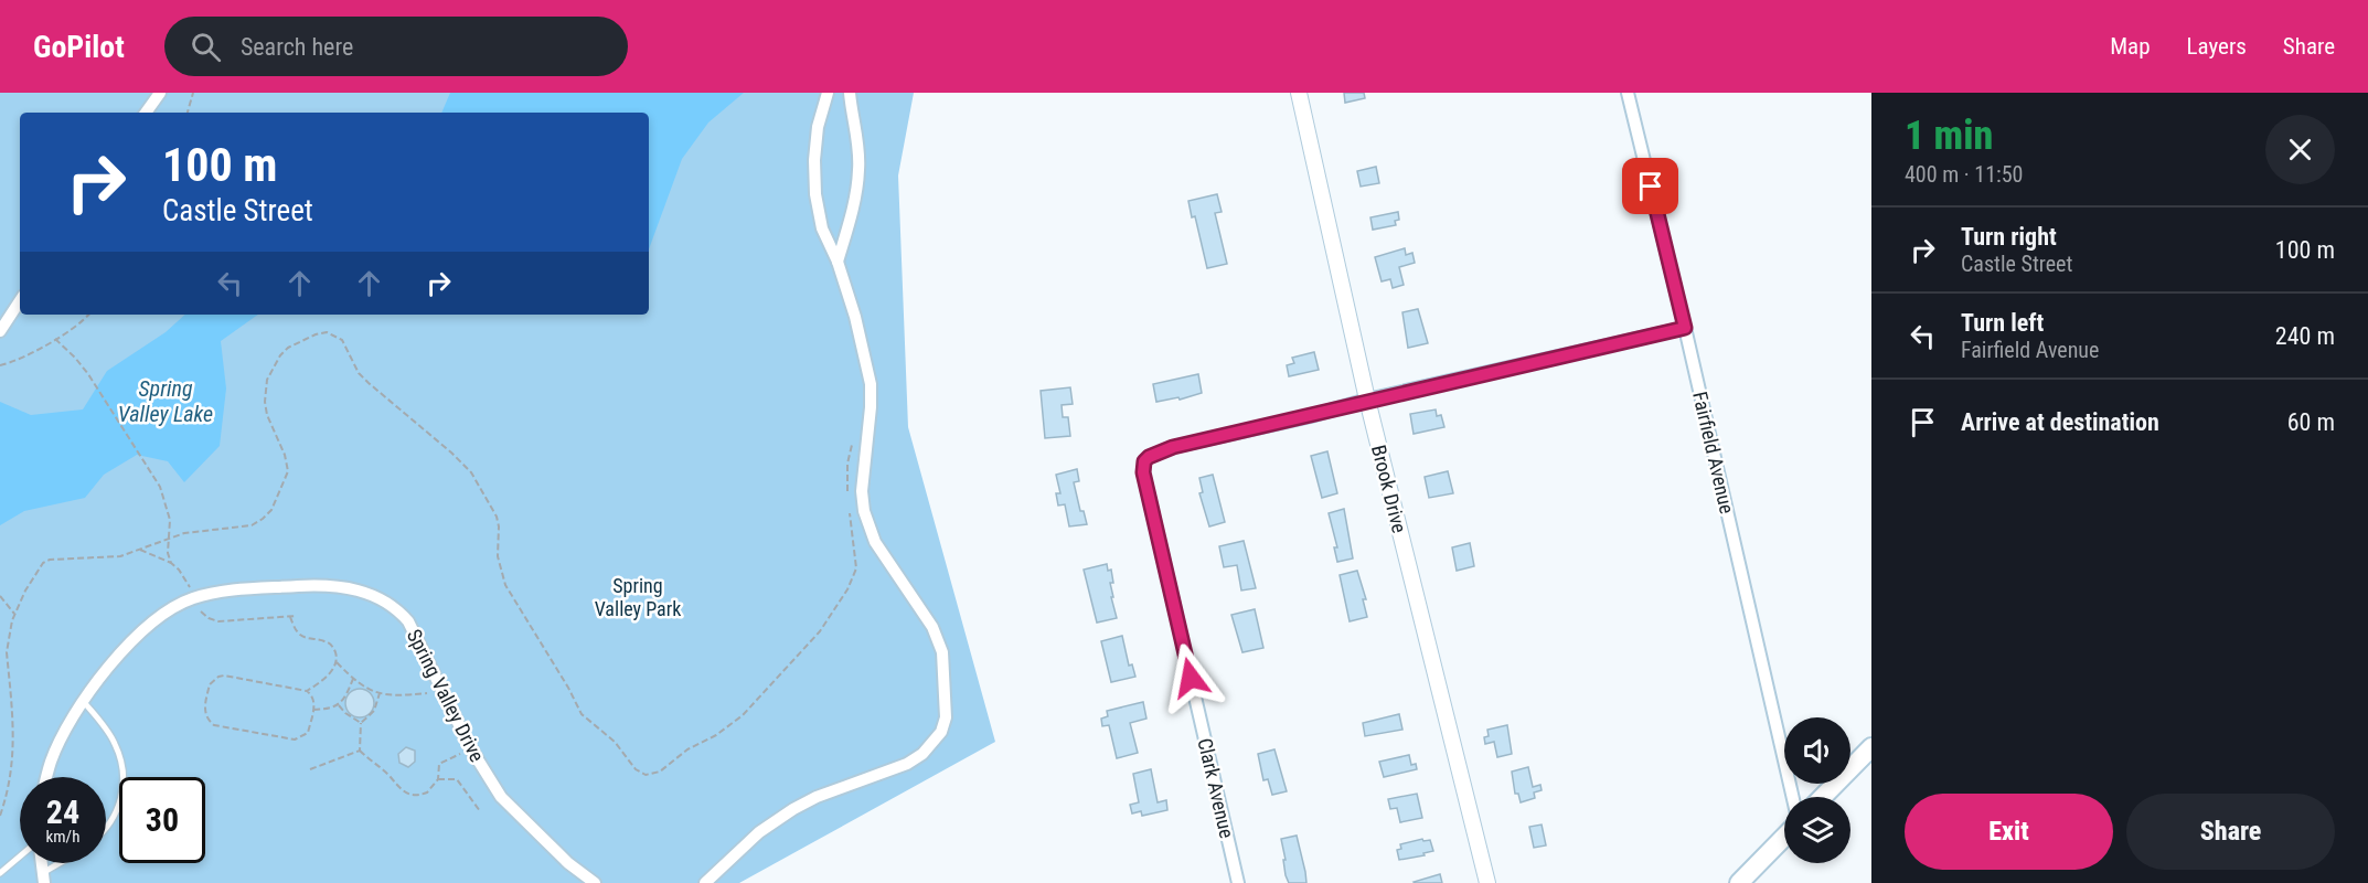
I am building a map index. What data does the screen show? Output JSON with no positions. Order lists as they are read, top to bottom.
{
  "streets": {
    "street": [
      "Fairfield Avenue",
      "Brook Drive",
      "Spring Valley Drive",
      "Clark Avenue"
    ]
  },
  "crossings": [
    ["Brook Drive", "Clark Avenue"]
  ],
  "water": ["Spring Valley Lake"],
  "parks": ["Spring Valley Park"],
  "page": {
    "header": "GoPilot",
    "search": "Search here",
    "nav": ["Map", "Layers", "Share"],
    "heading": ["1 min", "400 m · 11:50"],
    "turn": ["100 m", "Castle Street"],
    "list": [
      {
        "name": "Turn right",
        "note": "Castle Street",
        "value": "100 m"
      },
      {
        "name": "Turn left",
        "note": "Fairfield Avenue",
        "value": "240 m"
      },
      {
        "name": "Arrive at destination",
        "value": "60 m"
      }
    ],
    "speed": "24 km/h",
    "limit": "30",
    "buttons": ["Exit", "Share"]
  }
}
